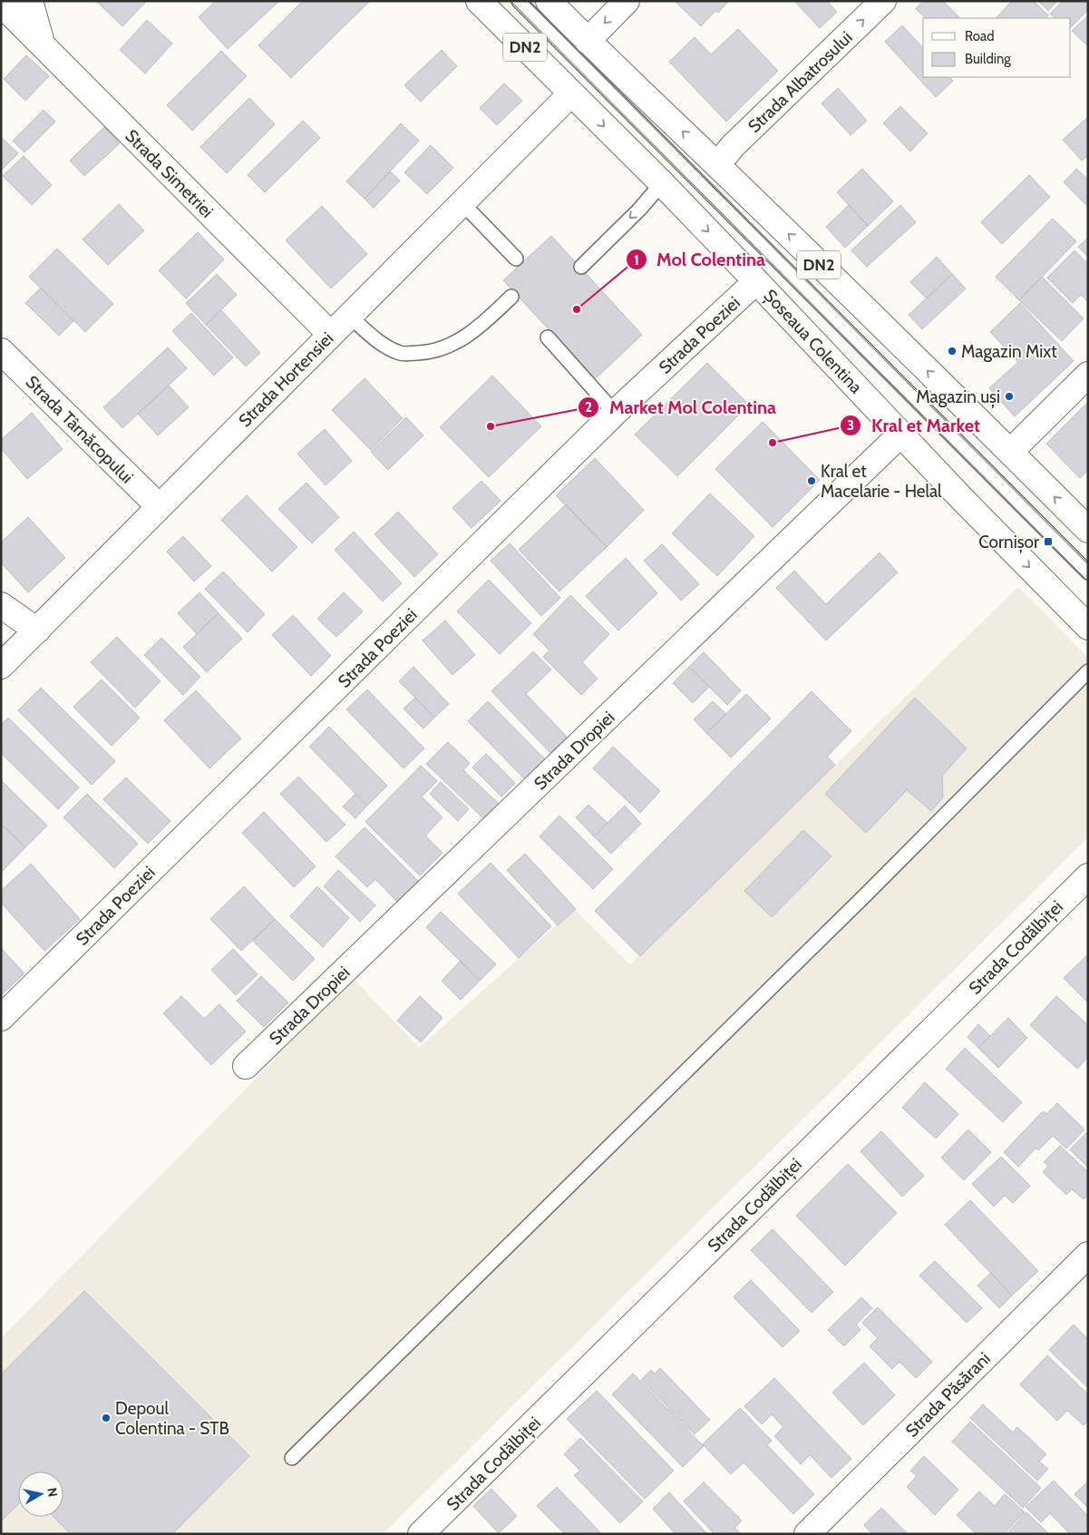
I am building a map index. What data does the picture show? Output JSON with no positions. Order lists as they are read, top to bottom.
{
  "streets": {
    "street": [
      "DN2",
      "Strada Albatrosului",
      "Strada Simetriei",
      "Strada Poeziei",
      "Șoseaua Colentina",
      "Strada Hortensiei",
      "Strada Târnăcopului",
      "Strada Dropiei",
      "Strada Codălbiței",
      "Strada Păsărani"
    ]
  },
  "crossings": [
    ["DN2", "Strada Albatrosului"],
    ["Strada Simetriei", "Strada Hortensiei"],
    ["Strada Poeziei", "Șoseaua Colentina"],
    ["Șoseaua Colentina", "Strada Hortensiei"],
    ["Șoseaua Colentina", "Strada Dropiei"],
    ["Strada Hortensiei", "Strada Târnăcopului"]
  ],
  "one_way": ["Strada Albatrosului"],
  "places": {
    "other": [
      "Mol Colentina",
      "Magazin Mixt",
      "Magazin uși",
      "Market Mol Colentina",
      "Kral et Market",
      "Kral et Macelarie - Helal",
      "Depoul Colentina - STB"
    ],
    "transit": ["Cornișor"]
  },
  "legend": ["Road", "Building"],
  "north": "right"
}
